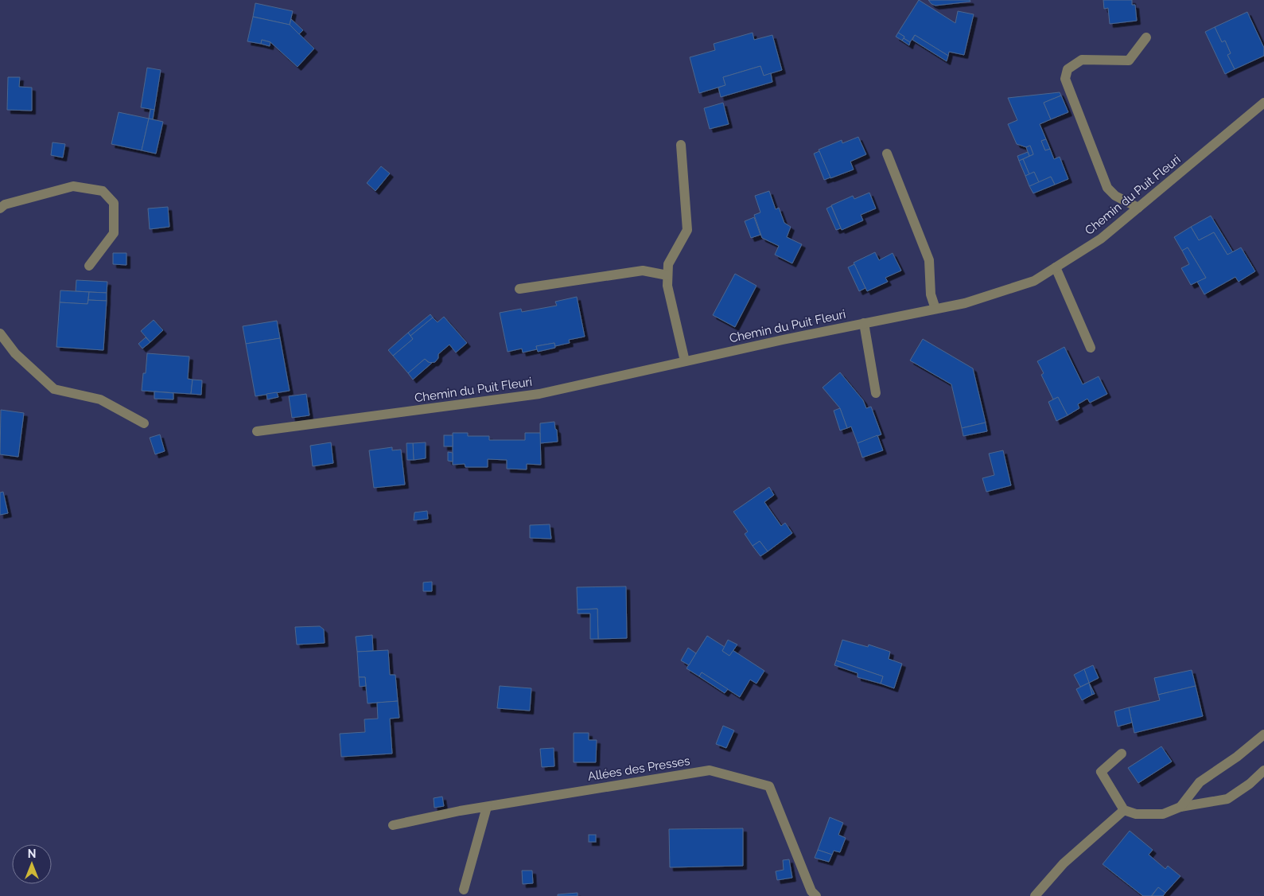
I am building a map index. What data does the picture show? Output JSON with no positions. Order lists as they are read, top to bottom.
{
  "streets": {
    "street": ["Chemin du Puit Fleuri", "Allées des Presses"]
  },
  "north": "top"
}
